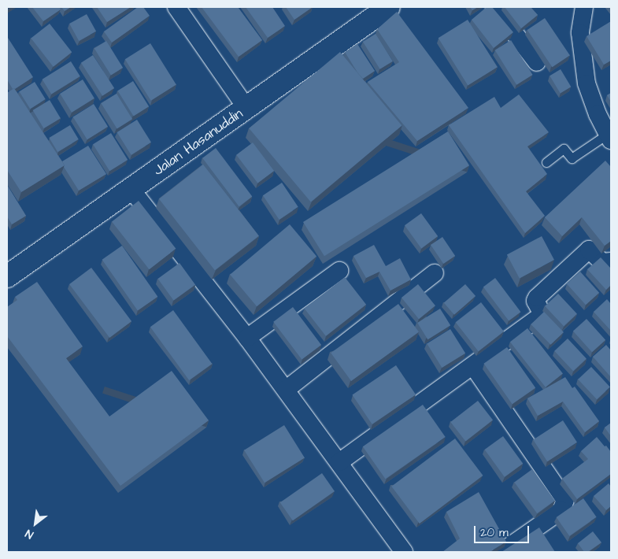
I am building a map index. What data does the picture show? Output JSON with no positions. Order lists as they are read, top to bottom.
{
  "streets": {
    "highway": ["Jalan Hasanuddin"]
  },
  "scale_bar": "20 m",
  "north": "bottom left"
}
